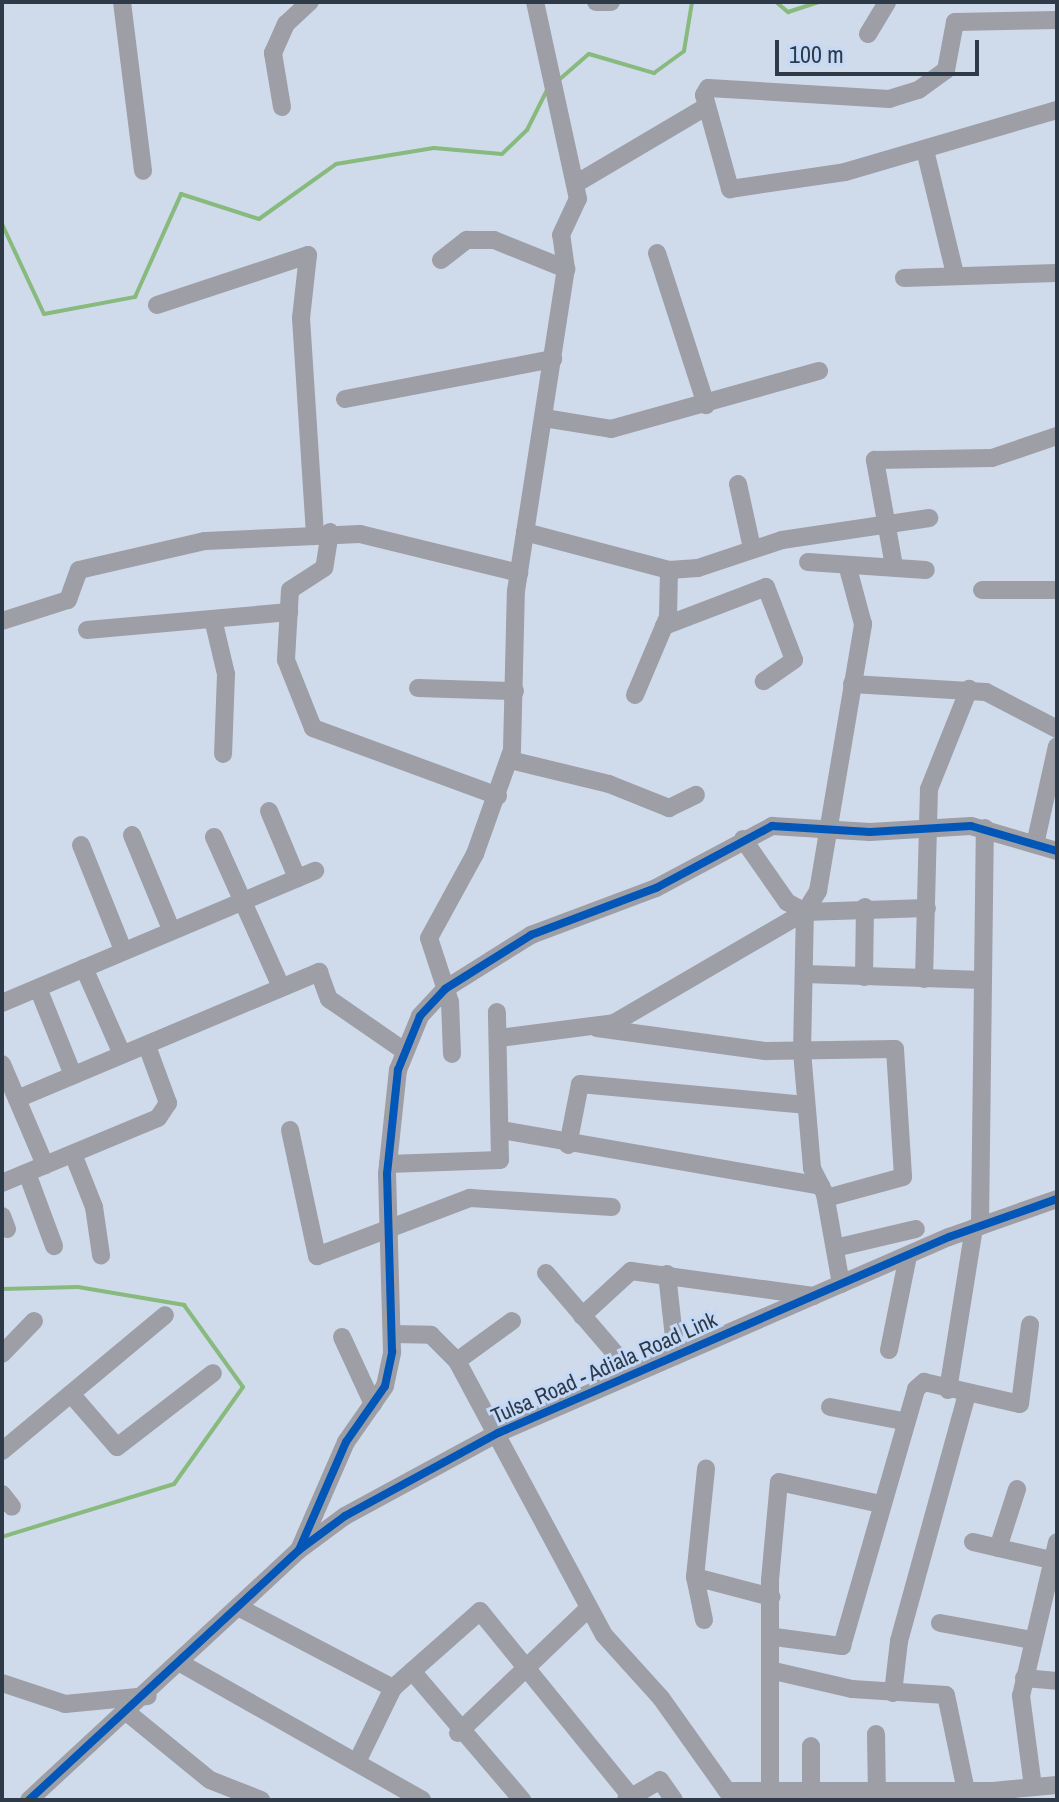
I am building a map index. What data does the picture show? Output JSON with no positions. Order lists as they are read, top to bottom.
{
  "streets": {
    "street": ["Tulsa Road - Adiala Road Link"]
  },
  "scale_bar": "100 m"
}
